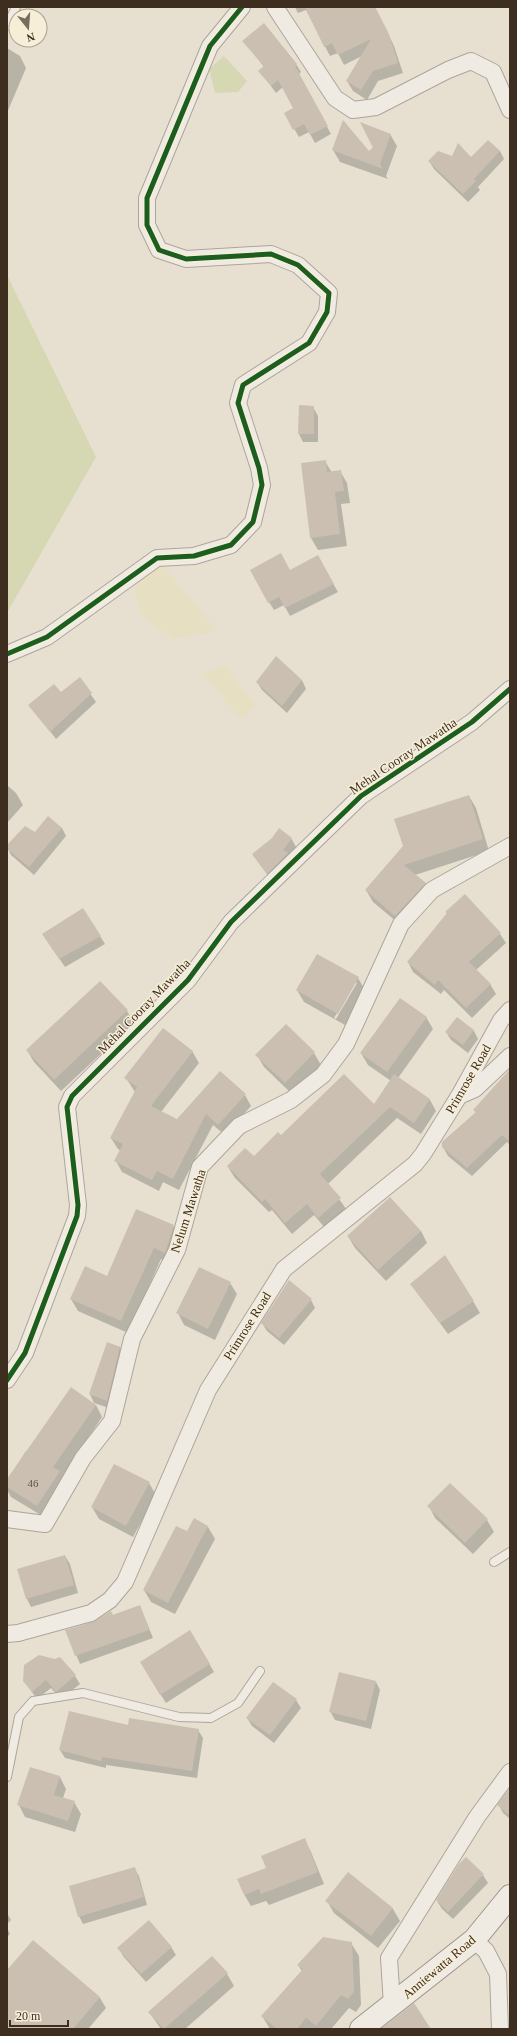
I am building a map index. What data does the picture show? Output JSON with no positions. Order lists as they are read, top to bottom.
{
  "streets": {
    "street": [
      "Mehal Cooray Mawatha",
      "Primrose Road",
      "Nelum Mawatha",
      "Anniewatta Road"
    ]
  },
  "house_numbers": ["46"],
  "scale_bar": "20 m",
  "north": "bottom"
}
